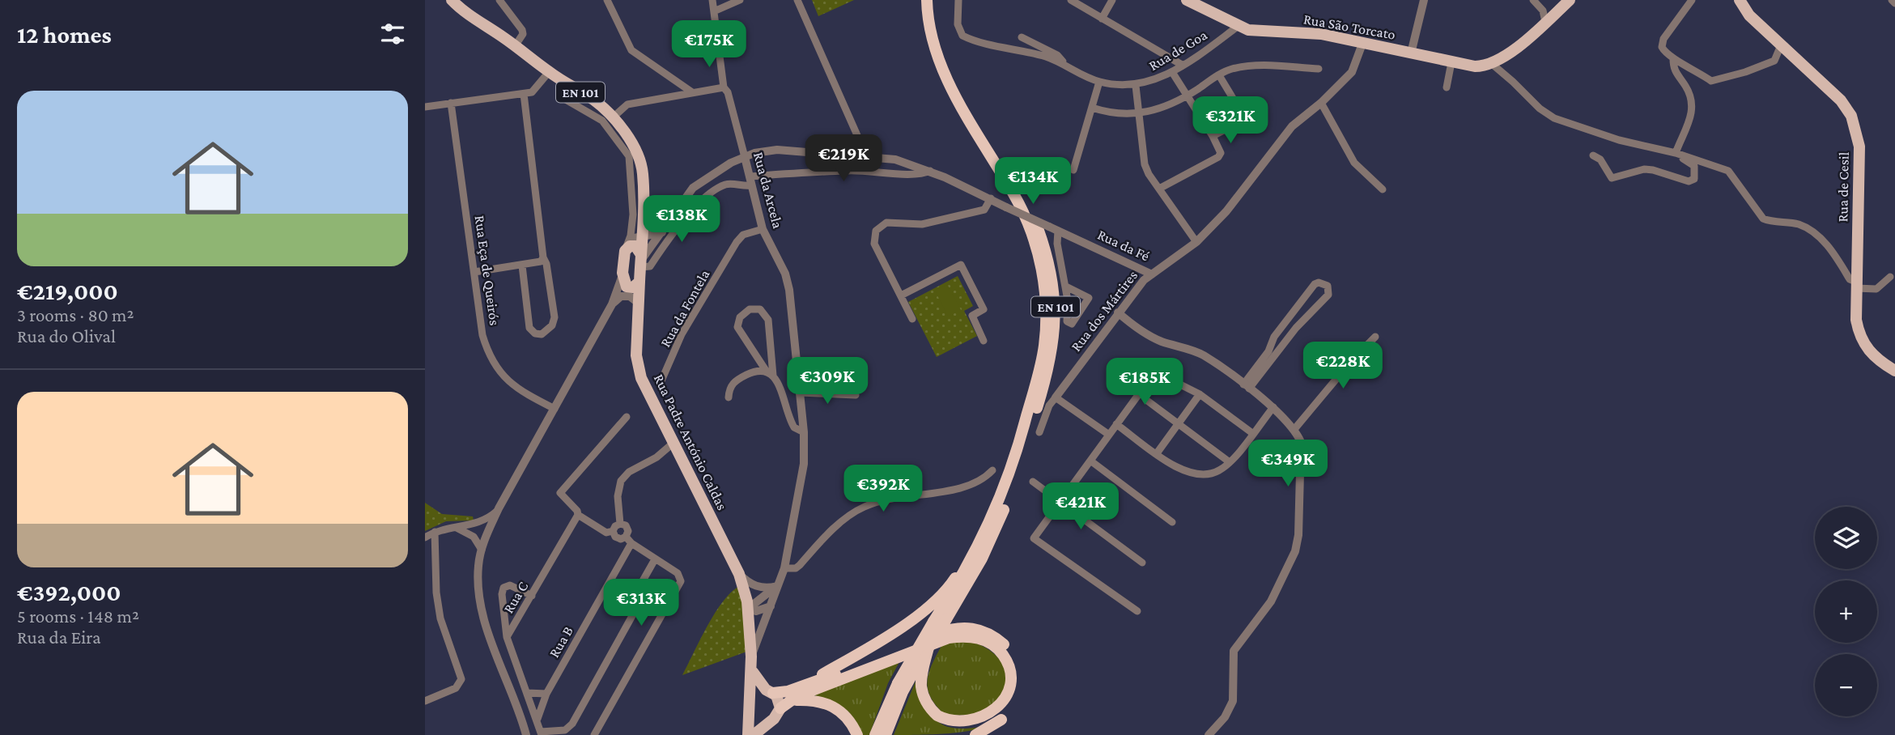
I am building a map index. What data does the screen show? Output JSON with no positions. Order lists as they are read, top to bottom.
{
  "streets": {
    "highway": ["EN 101"],
    "main road": ["Rua São Torcato", "Rua de Cesil", "Rua Padre António Caldas"],
    "street": [
      "Rua de Goa",
      "Rua da Arcela",
      "Rua da Fé",
      "Rua Eça de Queirós",
      "Rua da Fontela",
      "Rua dos Mártires",
      "Rua C",
      "Rua B"
    ]
  },
  "crossings": [
    ["Rua São Torcato", "Rua de Goa"],
    ["Rua São Torcato", "Rua dos Mártires"],
    ["EN 101", "Rua da Arcela"],
    ["EN 101", "Rua Padre António Caldas"],
    ["Rua da Arcela", "Rua da Fé"],
    ["Rua da Arcela", "Rua da Fontela"],
    ["Rua da Fé", "Rua dos Mártires"]
  ],
  "page": {
    "heading": "12 homes",
    "price": [
      "€175K",
      "€321K",
      "€219K",
      "€134K",
      "€138K",
      "€228K",
      "€309K",
      "€185K",
      "€349K",
      "€392K",
      "€421K",
      "€313K"
    ],
    "list": [
      {
        "name": "€219,000",
        "note": "3 rooms · 80 m² · Rua do Olival"
      },
      {
        "name": "€392,000",
        "note": "5 rooms · 148 m² · Rua da Eira"
      }
    ],
    "map_buttons": ["+", "−"]
  }
}
